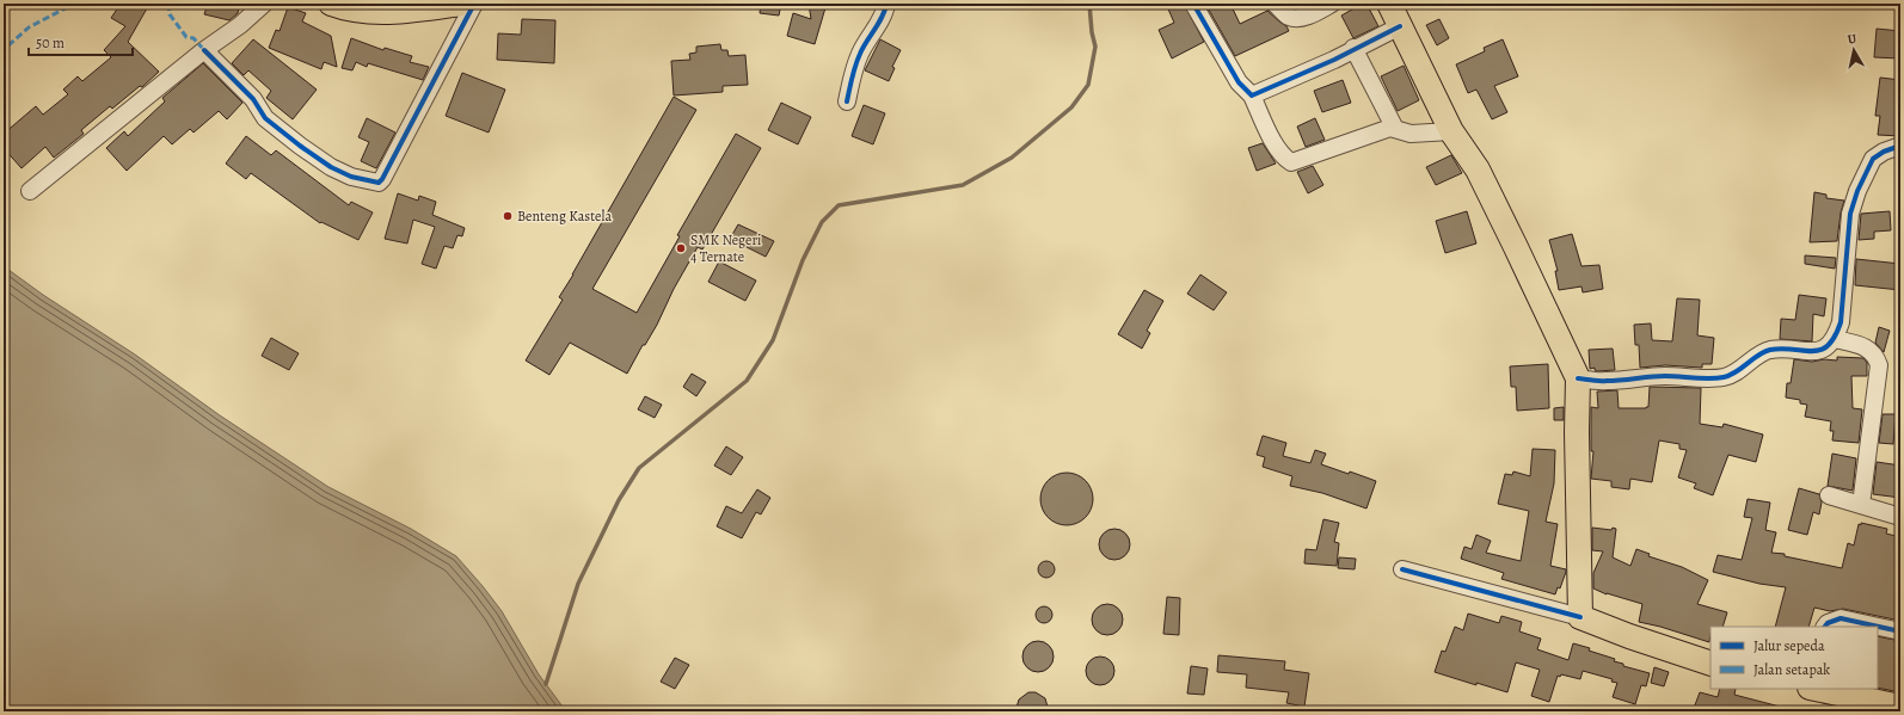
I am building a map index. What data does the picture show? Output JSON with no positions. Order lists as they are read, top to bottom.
{
  "places": ["Benteng Kastela", "SMK Negeri 4 Ternate"],
  "legend": ["Jalur sepeda", "Jalan setapak"],
  "scale_bar": "50 m",
  "north": "top"
}
